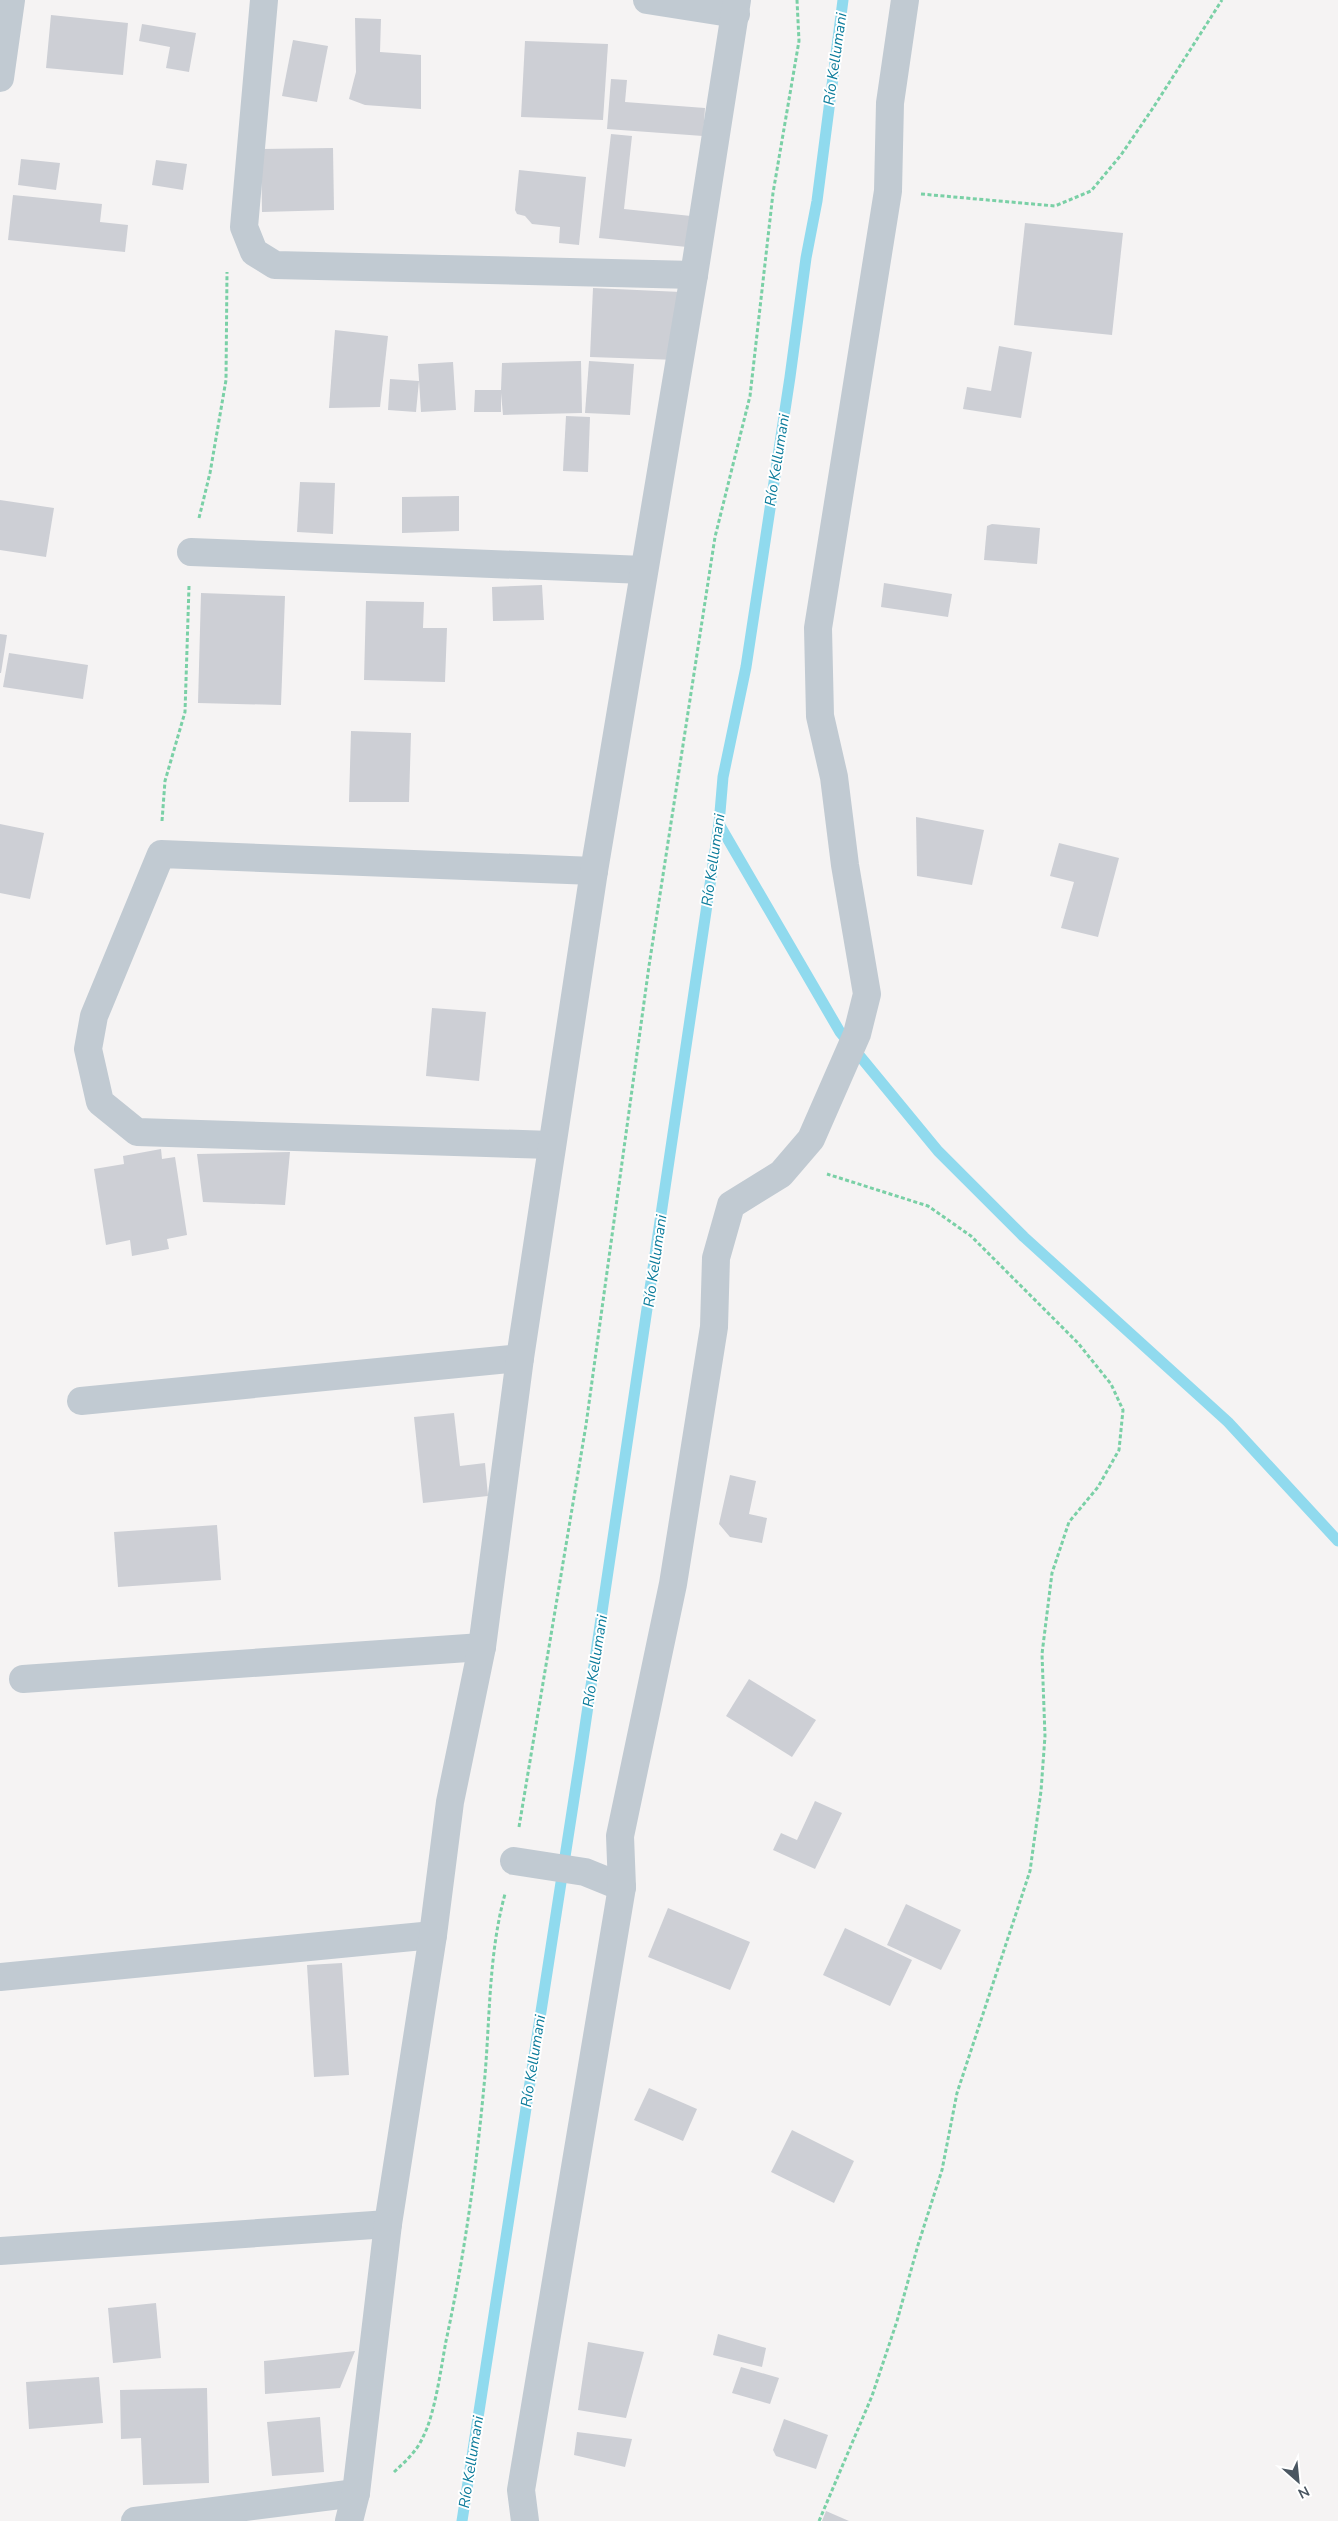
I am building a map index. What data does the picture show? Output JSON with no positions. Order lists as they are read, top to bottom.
{
  "water": ["Río Kellumani"],
  "north": "bottom right"
}
